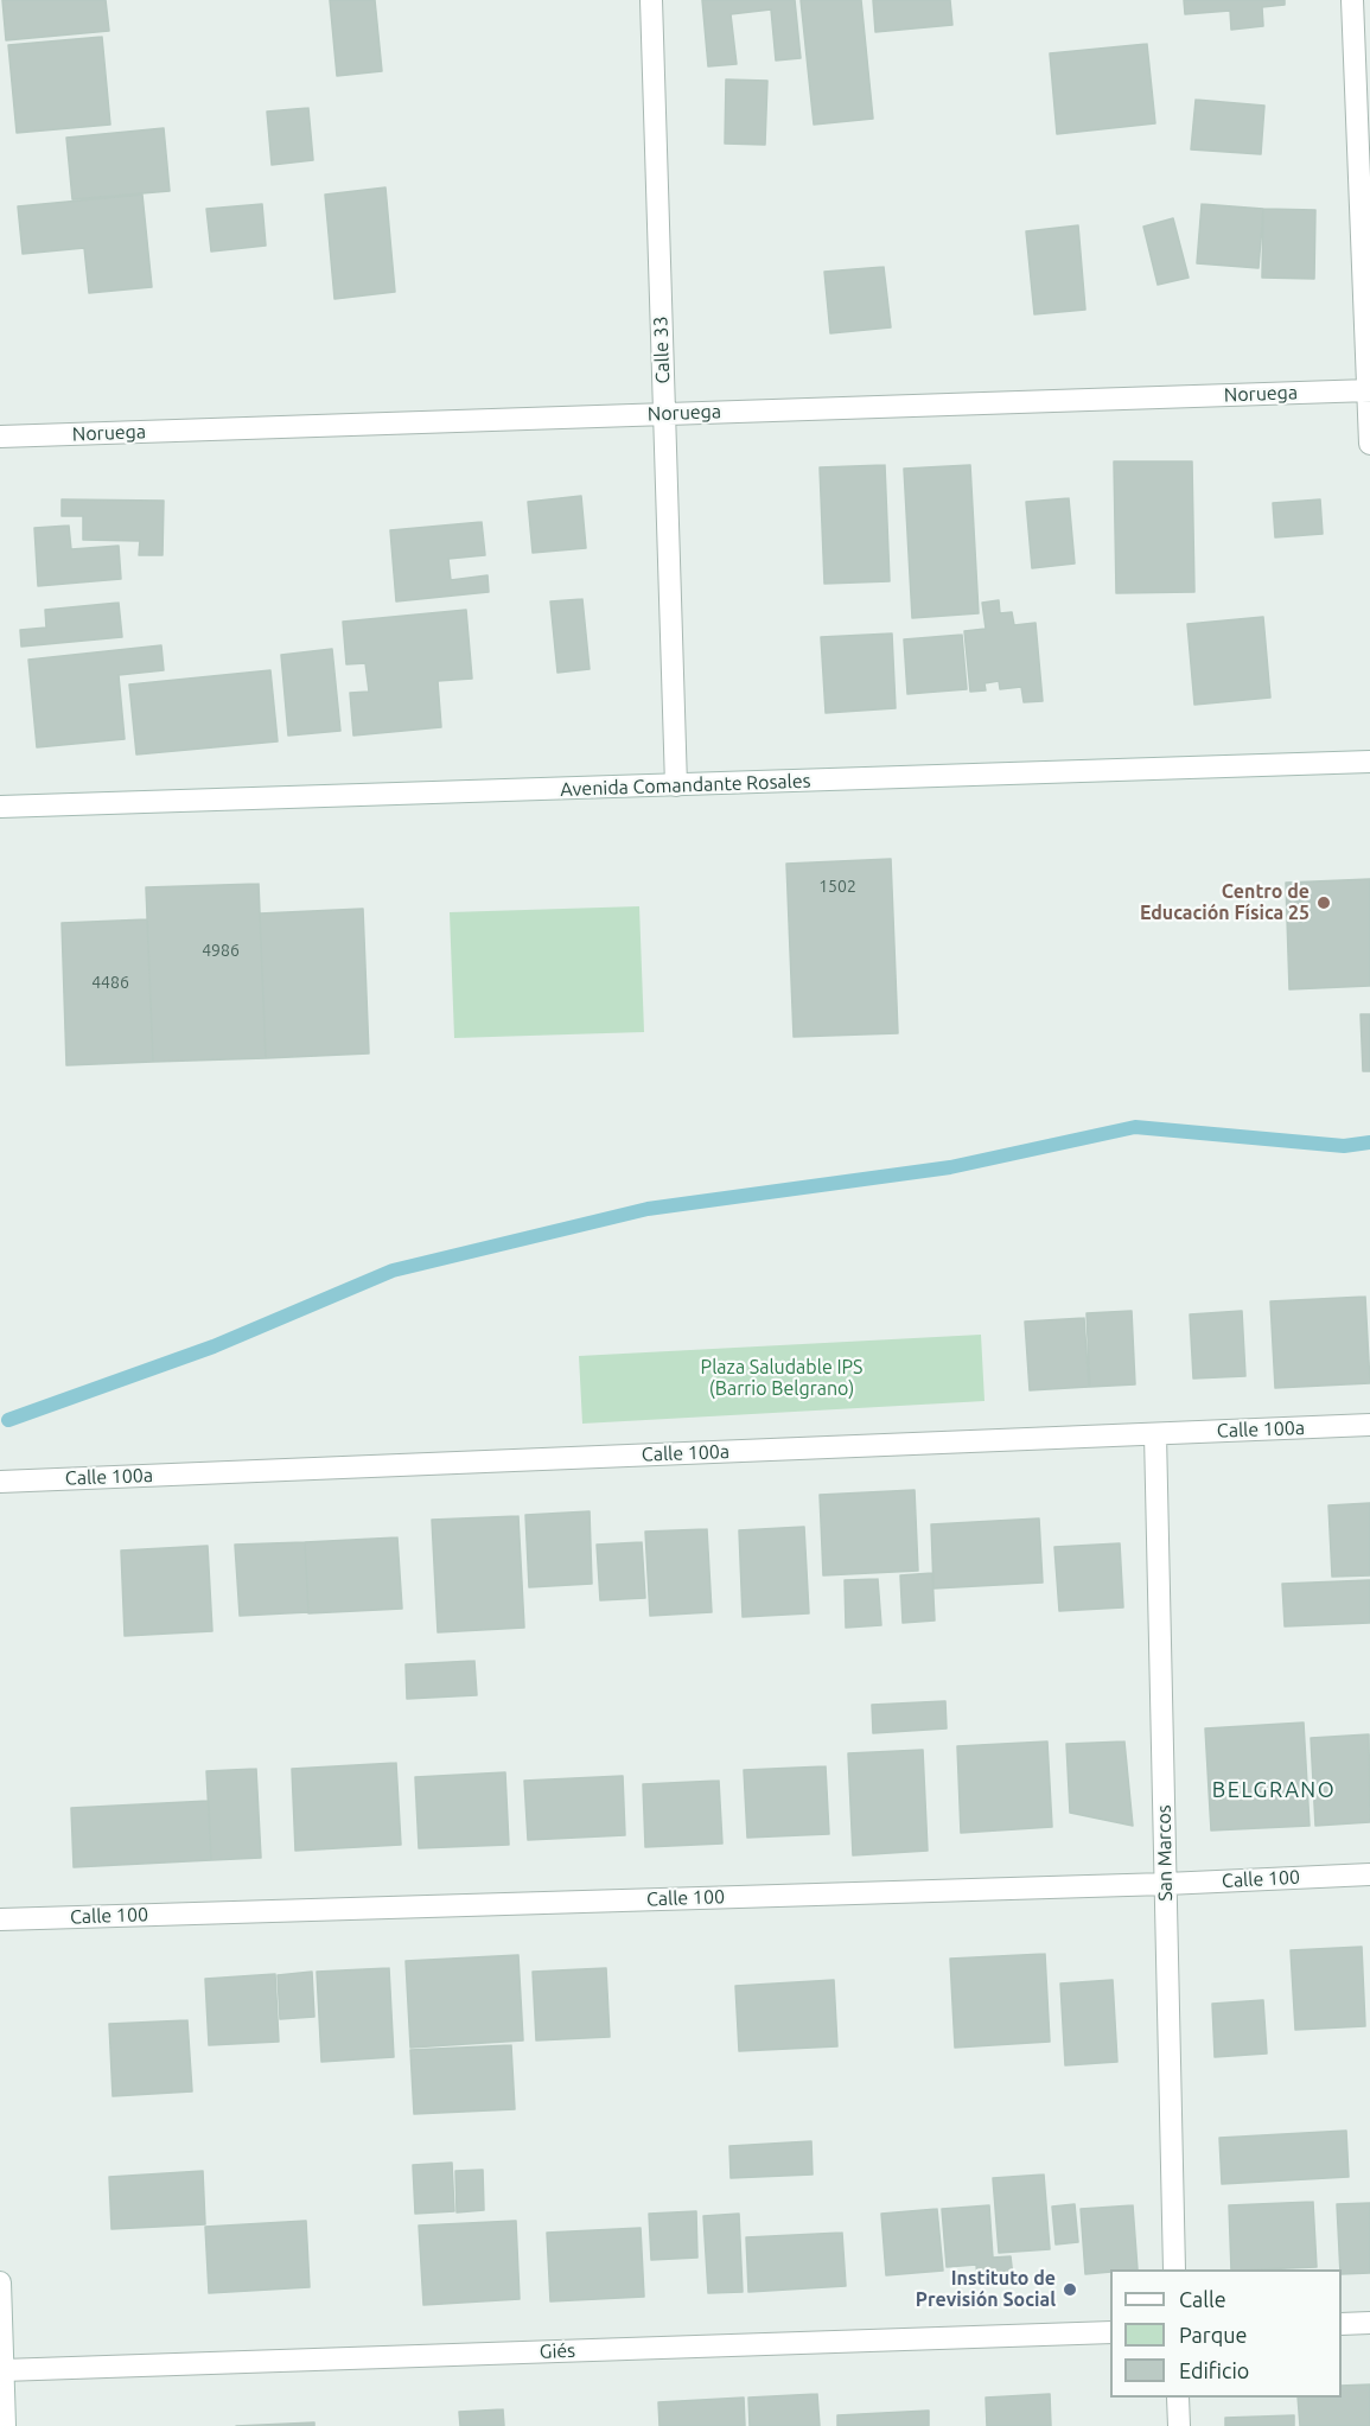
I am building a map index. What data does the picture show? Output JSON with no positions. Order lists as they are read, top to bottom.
{
  "streets": {
    "street": [
      "Calle 33",
      "Noruega",
      "Avenida Comandante Rosales",
      "Calle 100a",
      "San Marcos",
      "Calle 100",
      "Giés"
    ]
  },
  "crossings": [
    ["Calle 33", "Noruega"],
    ["Calle 33", "Avenida Comandante Rosales"],
    ["Calle 100a", "San Marcos"],
    ["San Marcos", "Calle 100"]
  ],
  "districts": ["BELGRANO"],
  "parks": ["Plaza Saludable IPS (Barrio Belgrano)"],
  "places": ["Centro de Educación Física 25", "Instituto de Previsión Social"],
  "house_numbers": ["1502", "4986", "4486"],
  "legend": ["Calle", "Parque", "Edificio"]
}
